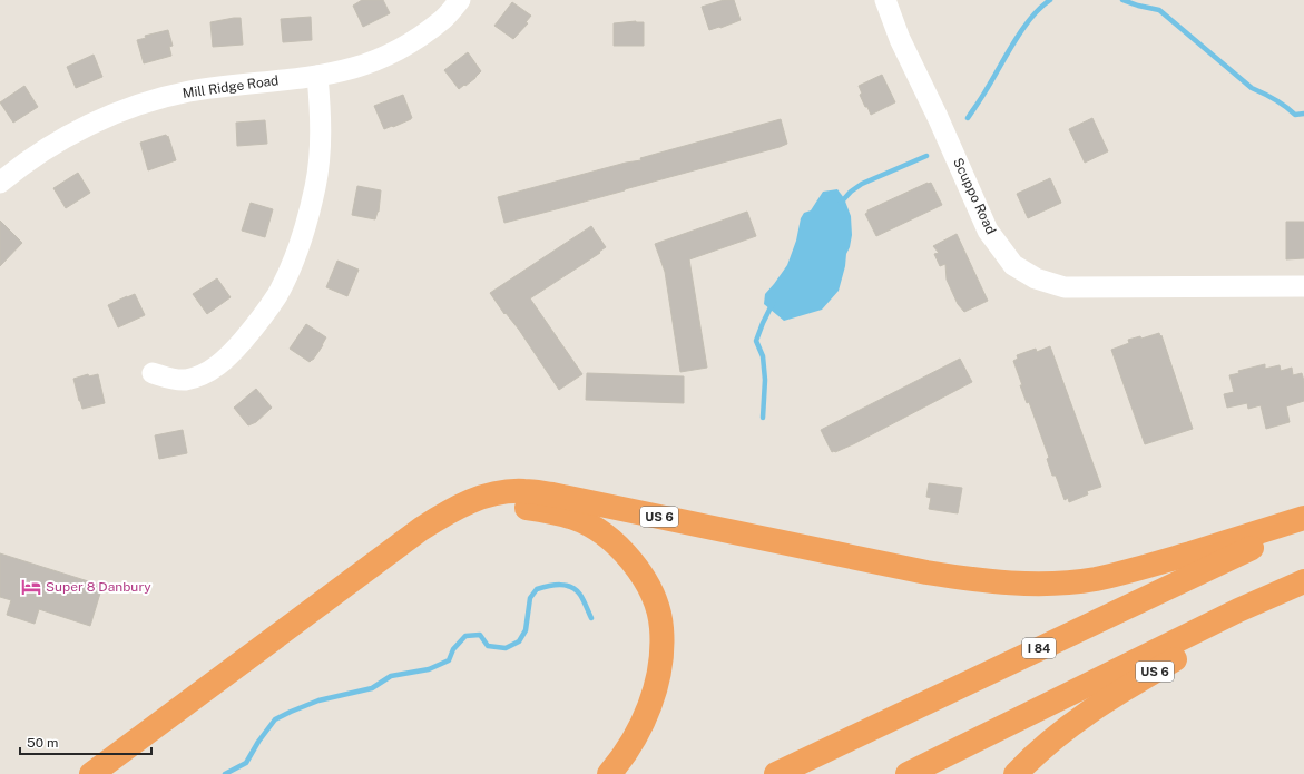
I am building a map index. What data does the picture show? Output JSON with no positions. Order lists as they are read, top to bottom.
{
  "streets": {
    "highway": ["US 6", "I 84"],
    "street": ["Mill Ridge Road", "Scuppo Road"]
  },
  "places": {
    "hotel": ["Super 8 Danbury"]
  },
  "scale_bar": "50 m"
}
